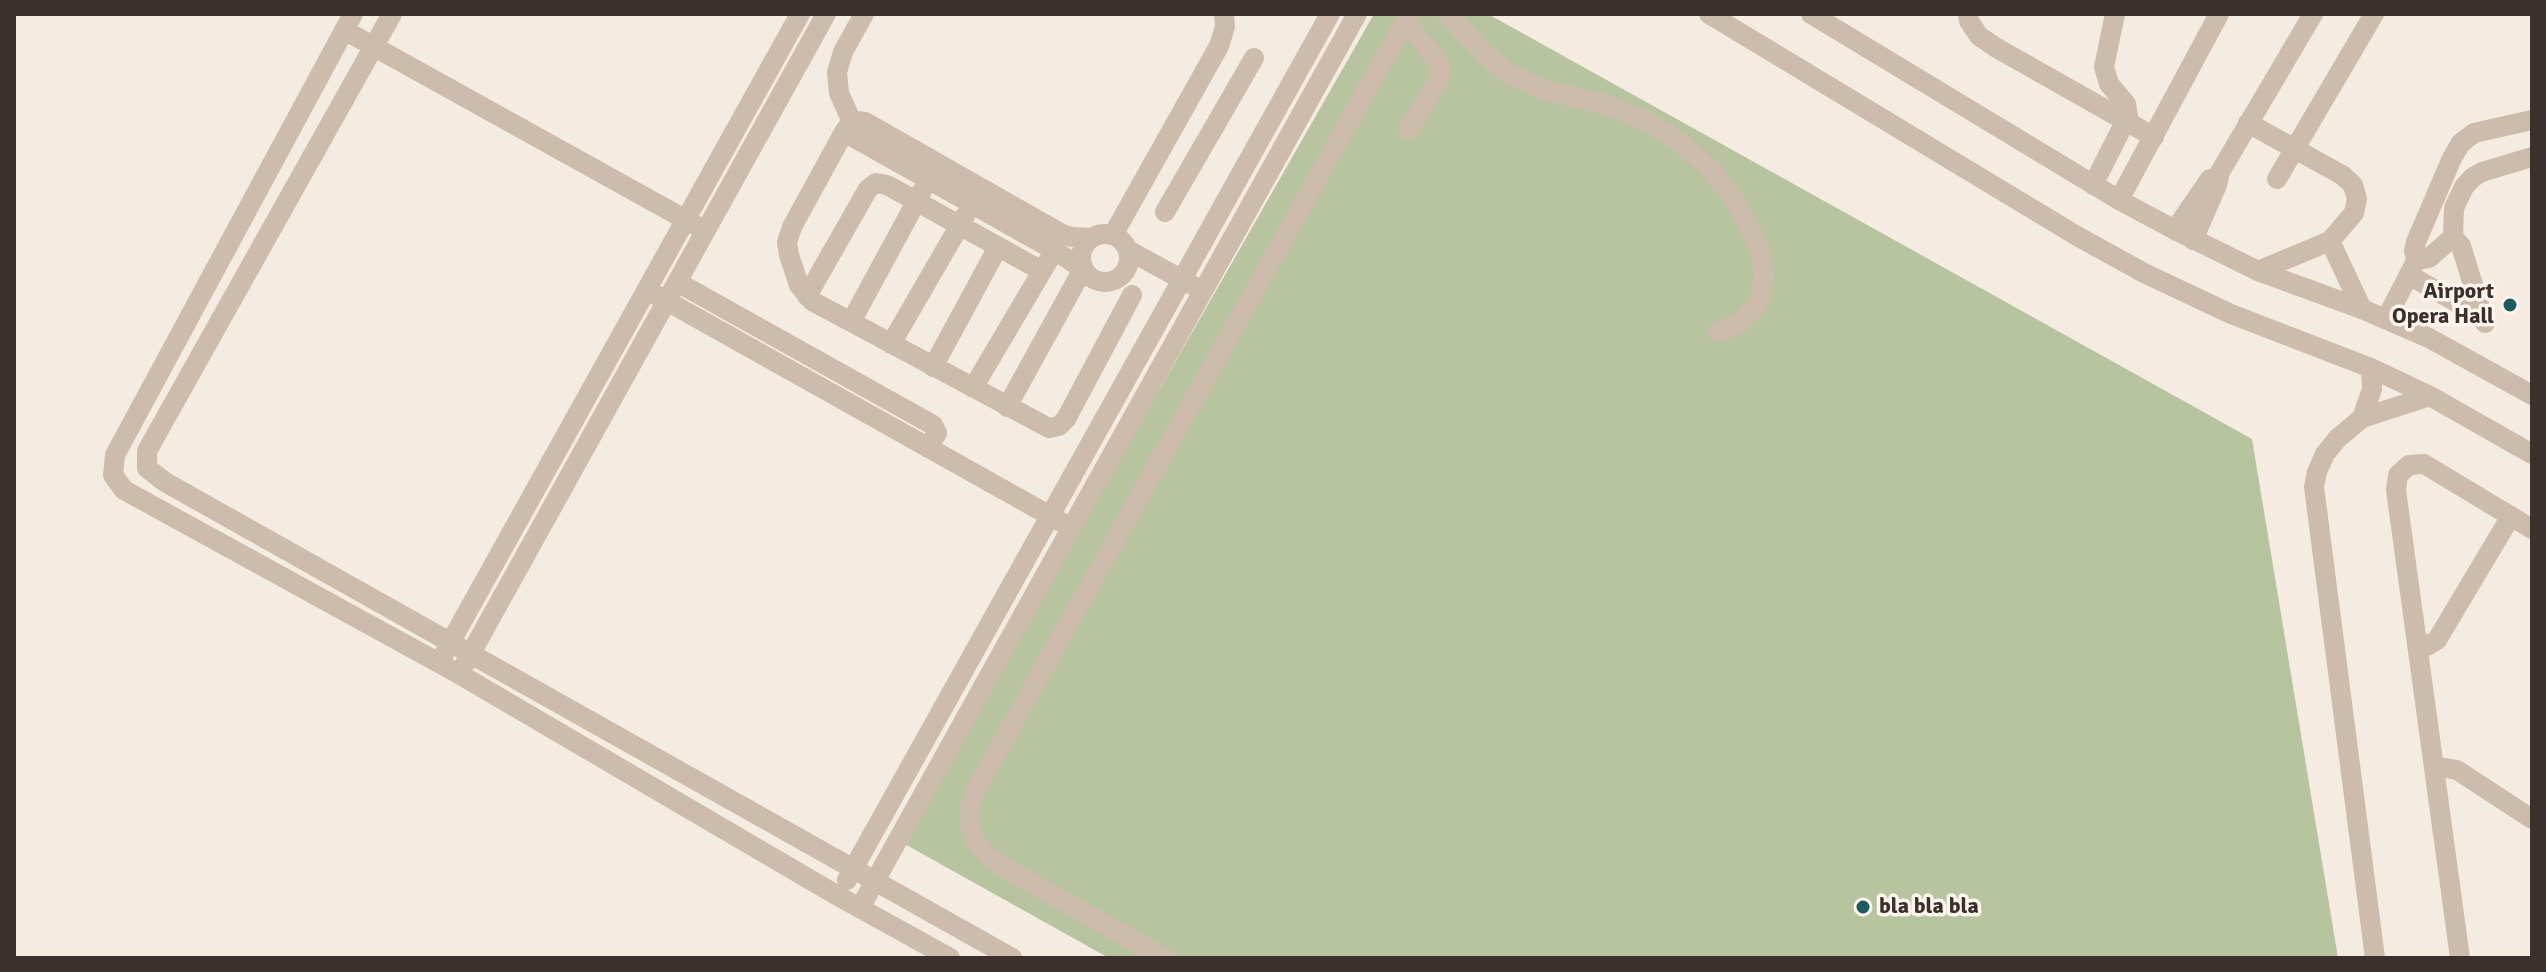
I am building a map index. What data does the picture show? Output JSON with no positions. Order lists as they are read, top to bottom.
{
  "places": ["Airport Opera Hall", "bla bla bla"]
}
